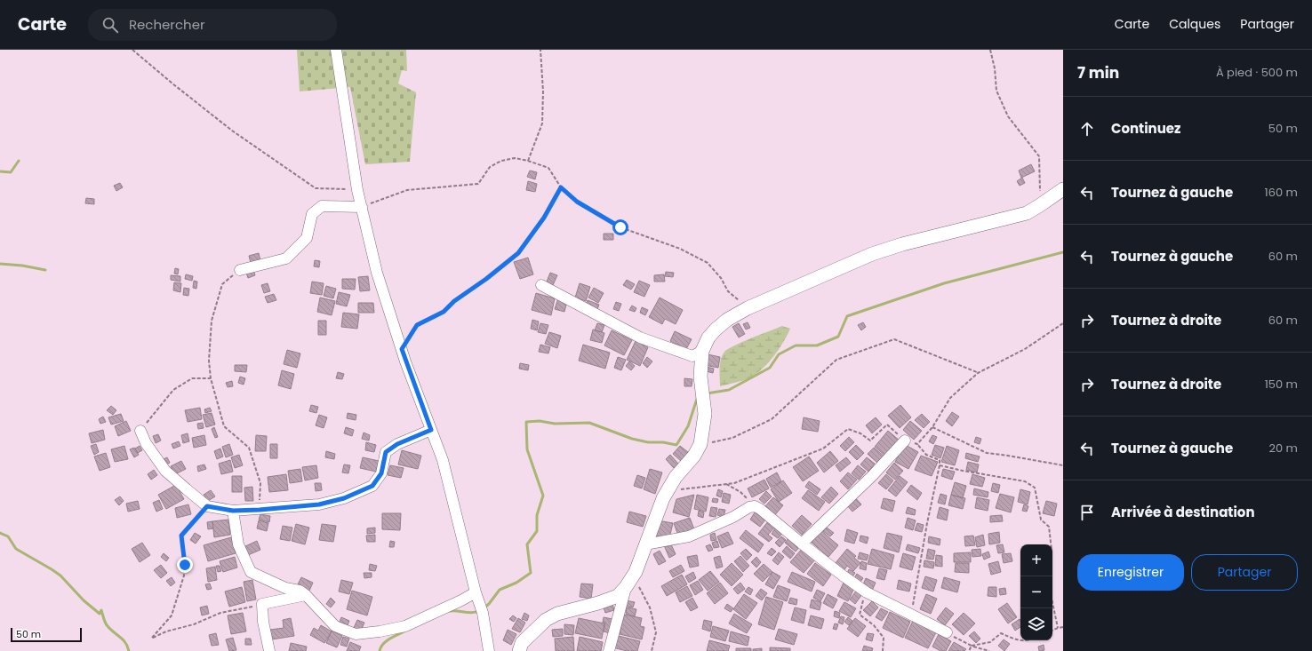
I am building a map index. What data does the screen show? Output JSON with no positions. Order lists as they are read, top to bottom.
{
  "scale_bar": "50 m",
  "page": {
    "header": "Carte",
    "search": "Rechercher",
    "nav": ["Carte", "Calques", "Partager"],
    "heading": ["7 min", "À pied · 500 m"],
    "list": [
      ["Continuez", "50 m"],
      ["Tournez à gauche", "160 m"],
      ["Tournez à gauche", "60 m"],
      ["Tournez à droite", "60 m"],
      ["Tournez à droite", "150 m"],
      ["Tournez à gauche", "20 m"],
      "Arrivée à destination"
    ],
    "buttons": ["Enregistrer", "Partager"],
    "map_buttons": ["+", "−"],
    "scale": "50 m"
  }
}
